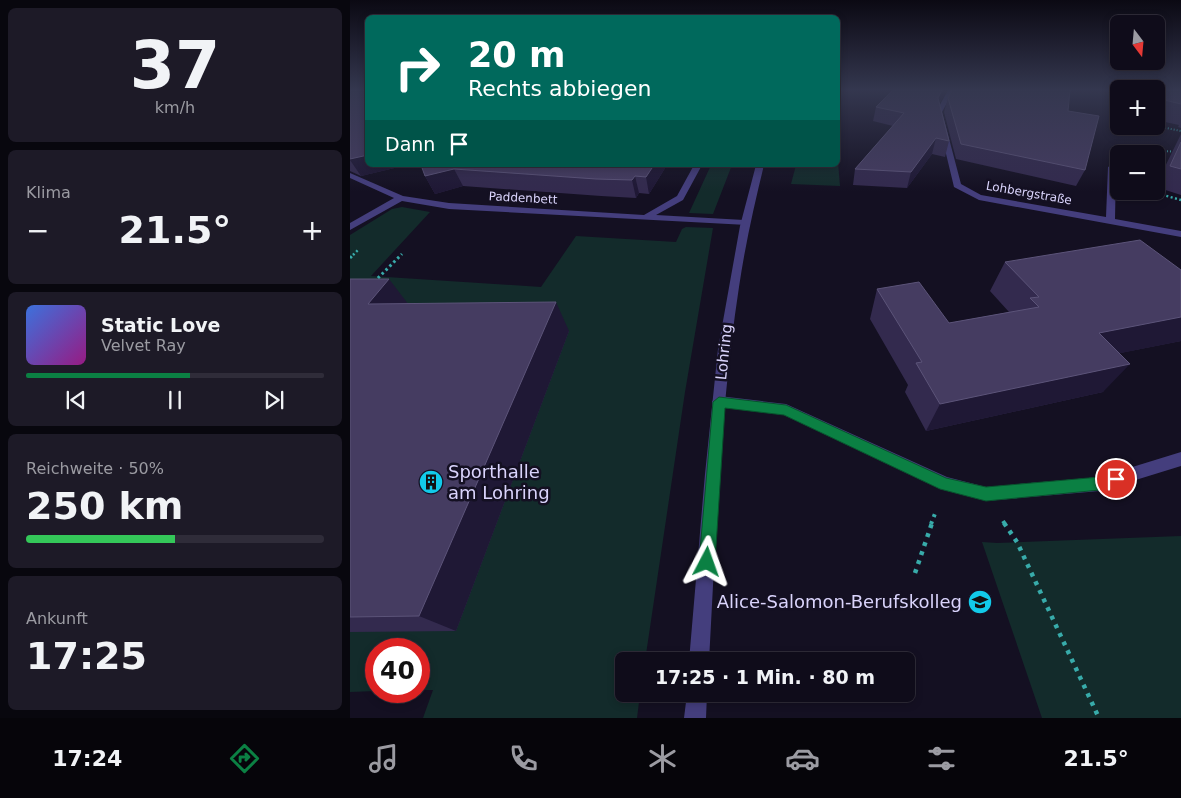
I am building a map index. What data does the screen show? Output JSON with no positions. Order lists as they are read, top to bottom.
{
  "streets": {
    "street": ["Lohbergstraße", "Paddenbett", "Lohring"]
  },
  "crossings": [
    ["Paddenbett", "Lohring"]
  ],
  "places": {
    "building": ["Sporthalle am Lohring"],
    "school or university": ["Alice-Salomon-Berufskolleg"]
  },
  "north": "bottom",
  "page": {
    "tile": [
      ["37", "km/h"],
      "Klima",
      ["Reichweite · 50%", "250 km"],
      ["Ankunft", "17:25"]
    ],
    "map_buttons": ["+", "−"],
    "turn": ["20 m", "Rechts abbiegen"],
    "then": "Dann",
    "heat": ["−", "21.5°", "+"],
    "song": ["Static Love", "Velvet Ray"],
    "limit": "40",
    "trip": "17:25 · 1 Min. · 80 m",
    "tabs": ["17:24", "21.5°"]
  }
}
